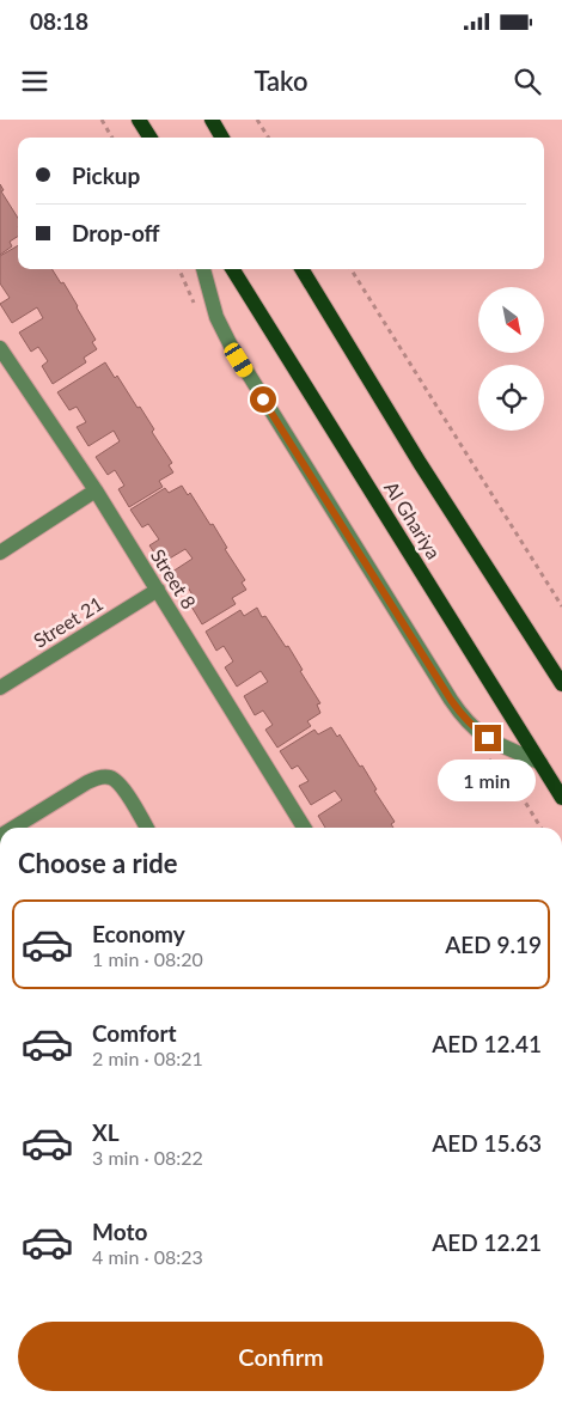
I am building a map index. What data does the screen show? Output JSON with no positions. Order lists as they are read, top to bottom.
{
  "streets": {
    "main road": ["Al Ghariya"],
    "street": ["Street 8", "Street 21"]
  },
  "crossings": [
    ["Street 8", "Street 21"]
  ],
  "north": "bottom right",
  "page": {
    "status": "08:18",
    "header": "Tako",
    "banner": ["Pickup", "Drop-off"],
    "bubble": "1 min",
    "heading": "Choose a ride",
    "list": [
      {
        "name": "Economy",
        "note": "1 min · 08:20",
        "value": "AED 9.19"
      },
      {
        "name": "Comfort",
        "note": "2 min · 08:21",
        "value": "AED 12.41"
      },
      {
        "name": "XL",
        "note": "3 min · 08:22",
        "value": "AED 15.63"
      },
      {
        "name": "Moto",
        "note": "4 min · 08:23",
        "value": "AED 12.21"
      }
    ],
    "buttons": "Confirm"
  }
}
